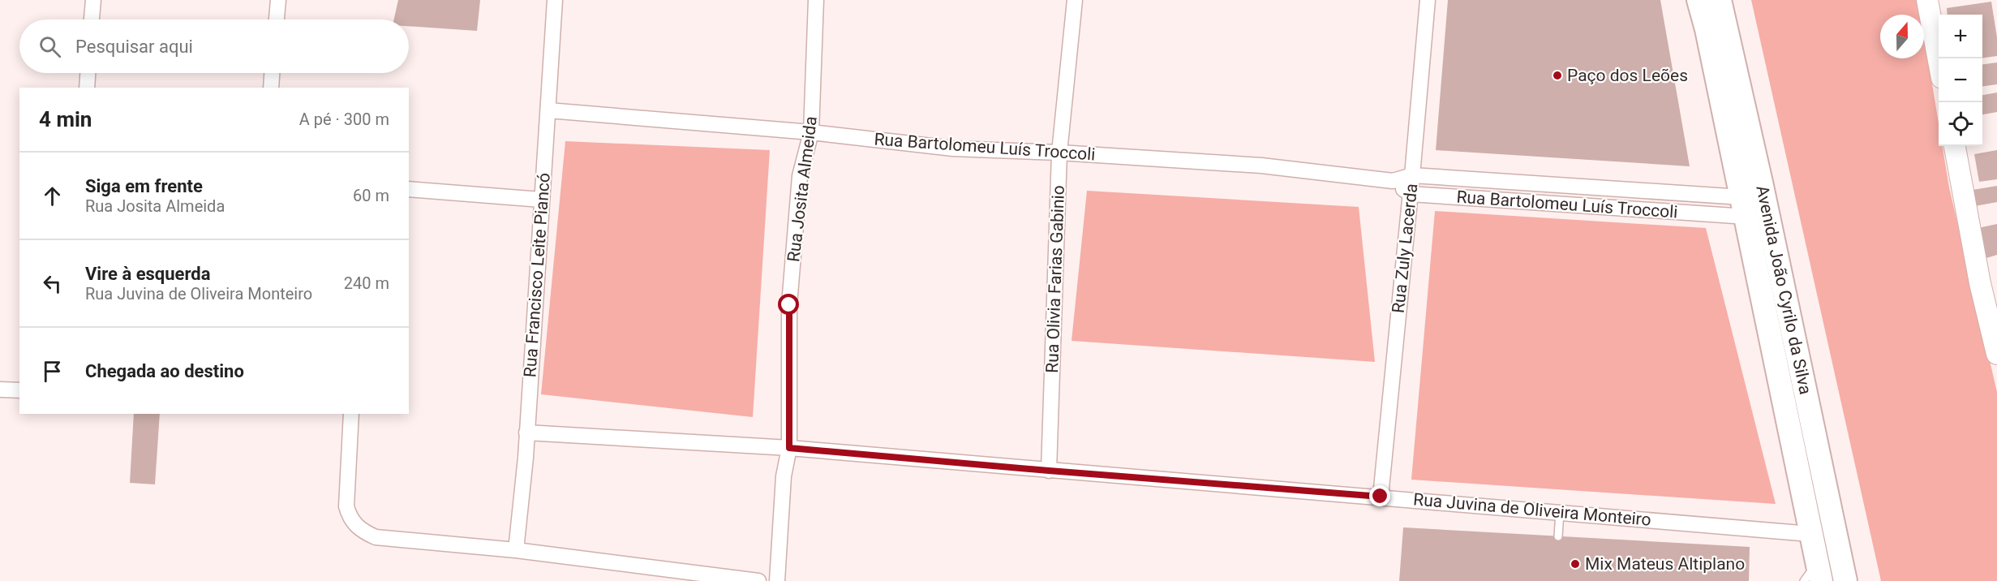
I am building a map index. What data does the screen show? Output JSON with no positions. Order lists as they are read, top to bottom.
{
  "streets": {
    "main road": ["Avenida João Cyrilo da Silva"],
    "street": [
      "Rua Bartolomeu Luís Troccoli",
      "Rua Josita Almeida",
      "Rua Zuly Lacerda",
      "Rua Francisco Leite Piancó",
      "Rua Olivia Farias Gabinio",
      "Rua Juvina de Oliveira Monteiro"
    ]
  },
  "crossings": [
    ["Rua Bartolomeu Luís Troccoli", "Rua Josita Almeida"],
    ["Rua Bartolomeu Luís Troccoli", "Rua Zuly Lacerda"],
    ["Rua Bartolomeu Luís Troccoli", "Rua Francisco Leite Piancó"],
    ["Rua Bartolomeu Luís Troccoli", "Rua Olivia Farias Gabinio"],
    ["Rua Bartolomeu Luís Troccoli", "Avenida João Cyrilo da Silva"],
    ["Rua Josita Almeida", "Rua Juvina de Oliveira Monteiro"],
    ["Rua Zuly Lacerda", "Rua Juvina de Oliveira Monteiro"],
    ["Rua Francisco Leite Piancó", "Rua Juvina de Oliveira Monteiro"],
    ["Rua Olivia Farias Gabinio", "Rua Juvina de Oliveira Monteiro"],
    ["Avenida João Cyrilo da Silva", "Rua Juvina de Oliveira Monteiro"]
  ],
  "places": ["Paço dos Leões", "Mix Mateus Altiplano"],
  "north": "top",
  "page": {
    "map_buttons": ["+", "−"],
    "search": "Pesquisar aqui",
    "heading": ["4 min", "A pé · 300 m"],
    "list": [
      ["Siga em frente", "Rua Josita Almeida", "60 m"],
      ["Vire à esquerda", "Rua Juvina de Oliveira Monteiro", "240 m"],
      "Chegada ao destino"
    ]
  }
}
